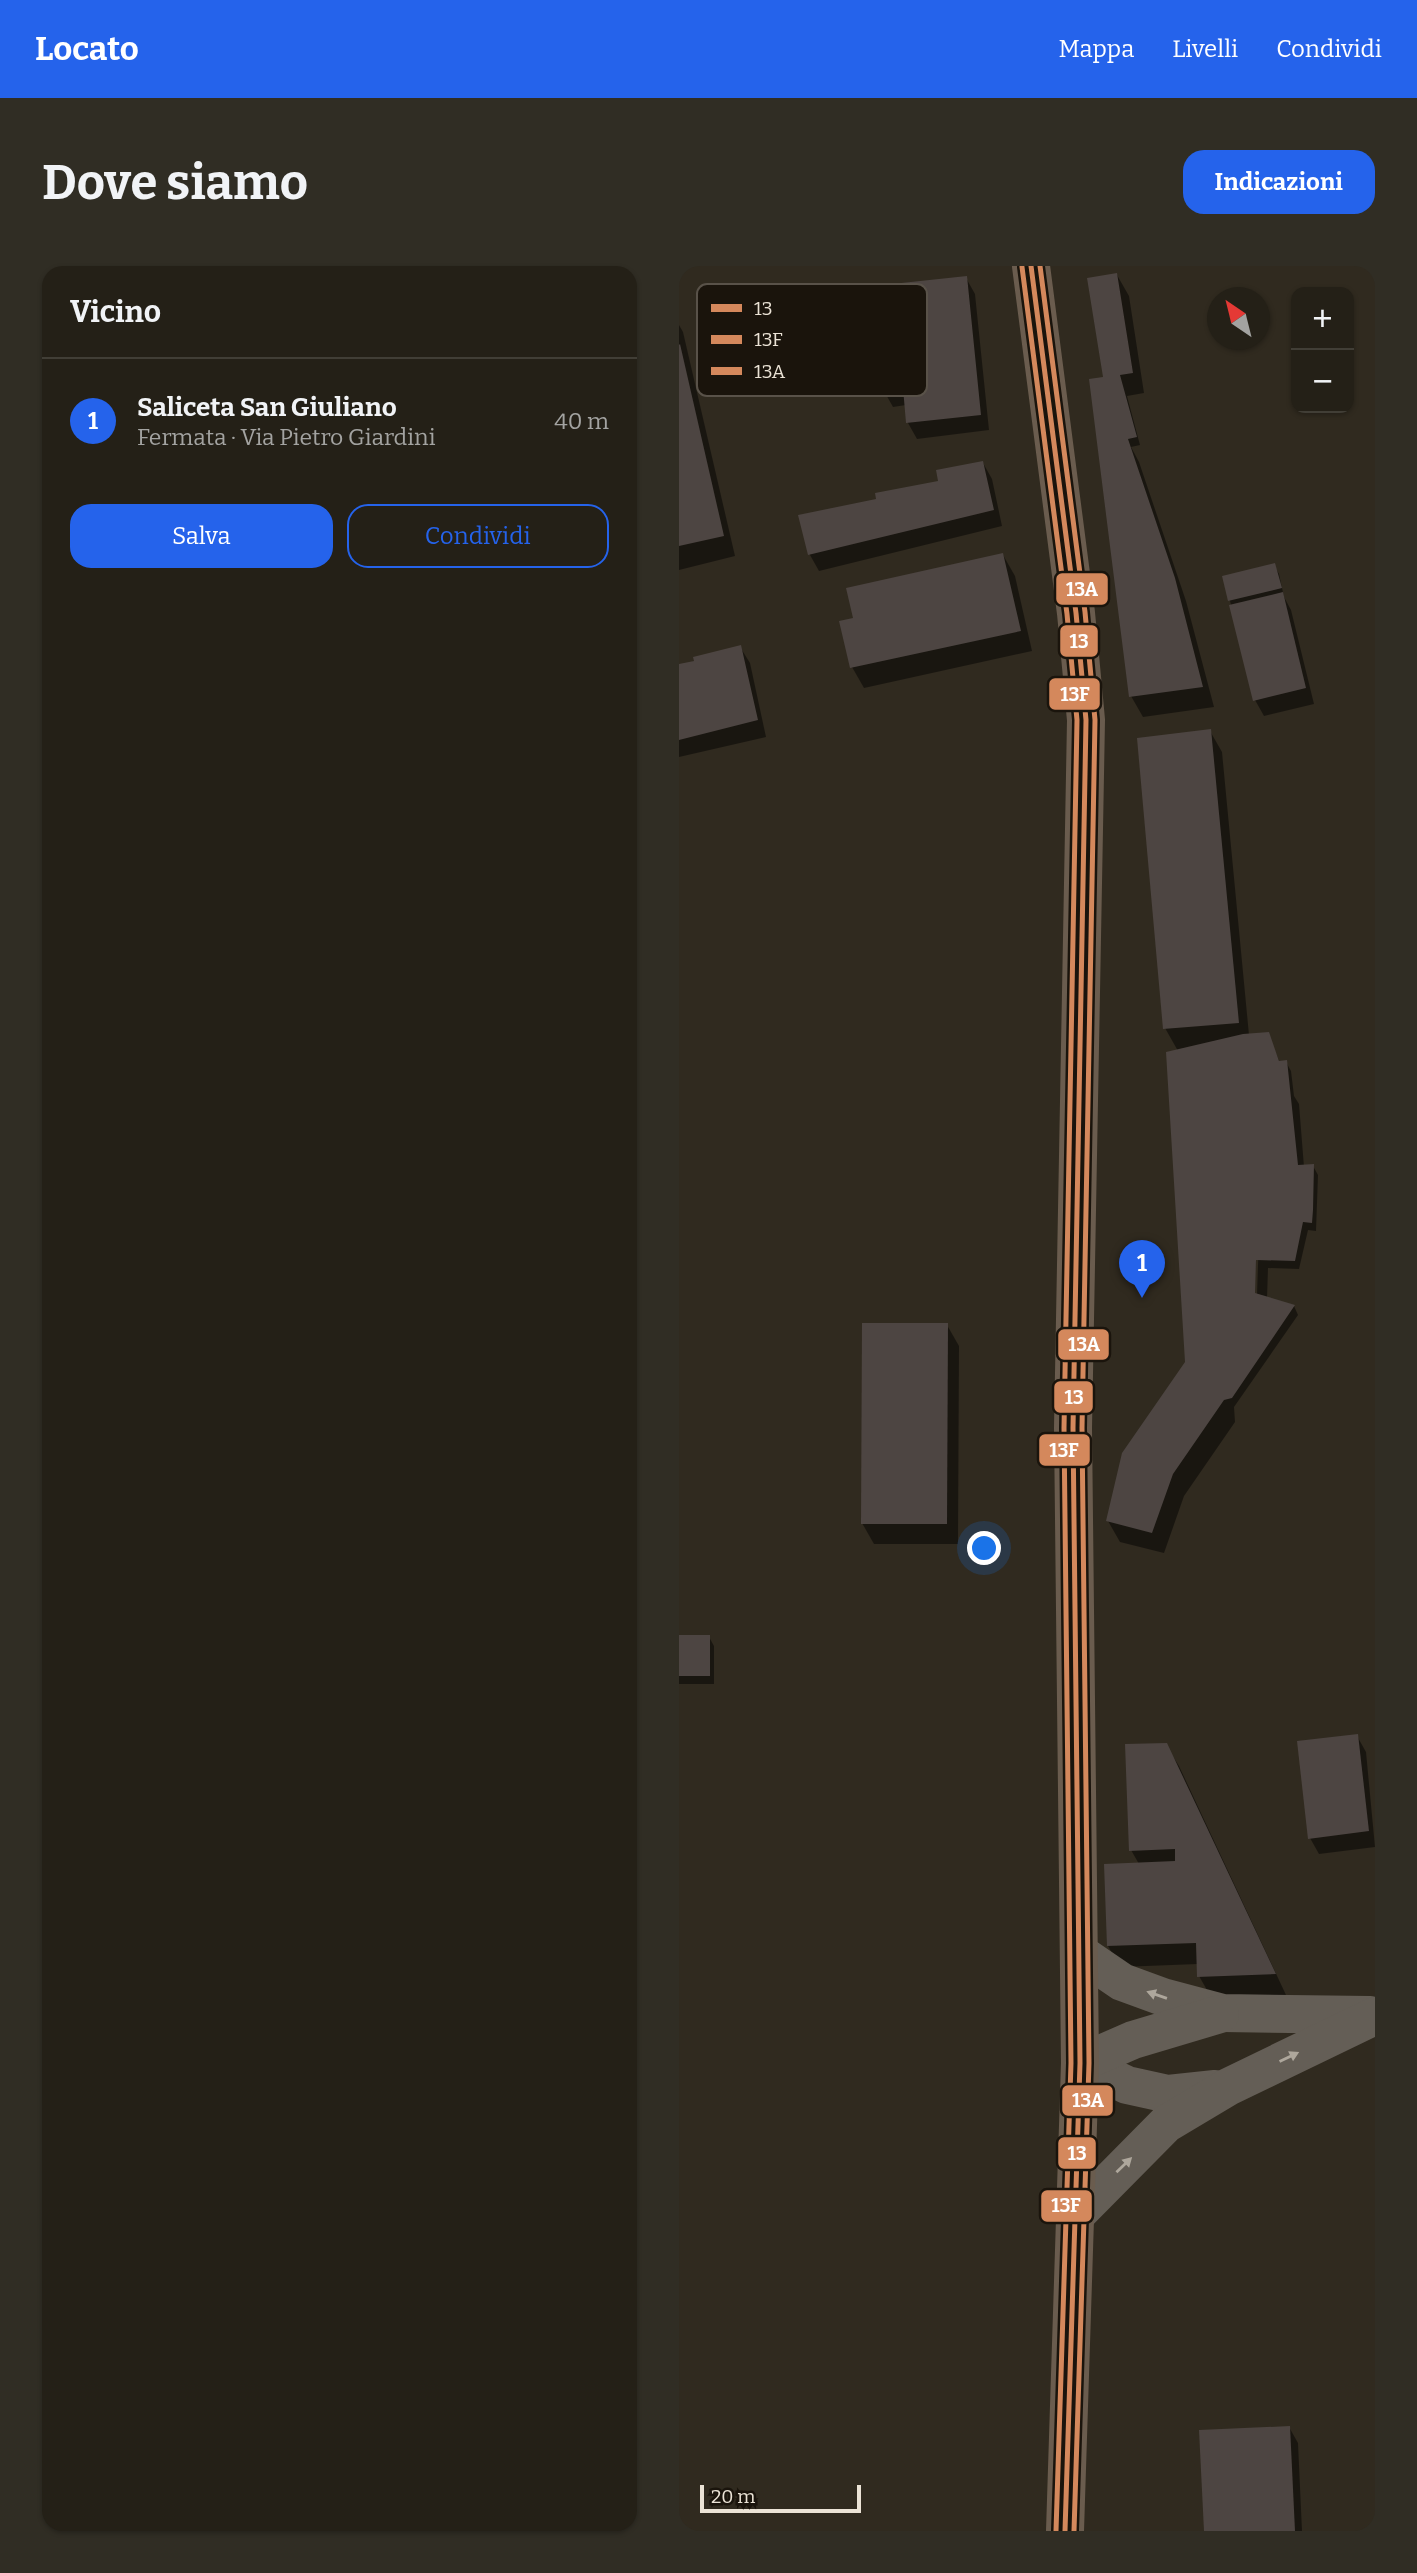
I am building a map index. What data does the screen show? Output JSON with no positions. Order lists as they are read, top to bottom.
{
  "lines": ["transit line 13", "transit line 13A", "transit line 13F"],
  "legend": ["13", "13F", "13A"],
  "scale_bar": "20 m",
  "north": "top left",
  "page": {
    "header": "Locato",
    "nav": ["Mappa", "Livelli", "Condividi"],
    "buttons": [
      "Indicazioni",
      ["Salva", "Condividi"]
    ],
    "title": "Dove siamo",
    "heading": "Vicino",
    "map_buttons": ["+", "−"],
    "list": [
      {
        "mark": "1",
        "name": "Saliceta San Giuliano",
        "note": "Fermata · Via Pietro Giardini",
        "value": "40 m"
      }
    ],
    "pins": "1",
    "scale": "20 m"
  }
}
